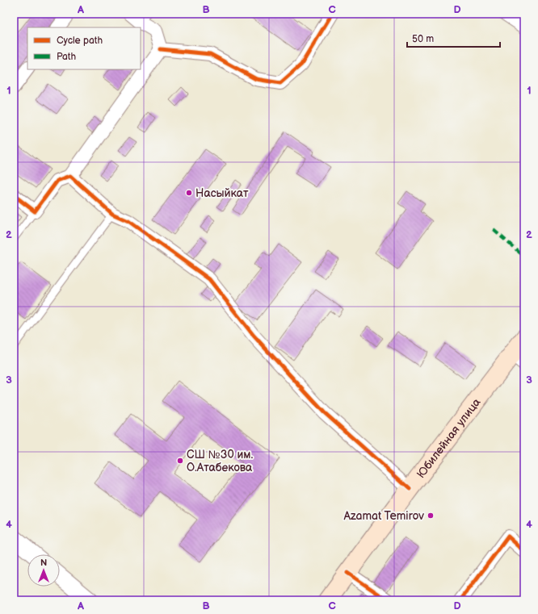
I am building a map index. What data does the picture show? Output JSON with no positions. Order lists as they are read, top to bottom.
{
  "streets": {
    "main road": ["Юбилейная улица"]
  },
  "places": ["Насыйкат", "СШ №30 им. О.Атабекова", "Azamat Temirov"],
  "legend": ["Cycle path", "Path"],
  "scale_bar": "50 m",
  "north": "top",
  "grid": {
    "columns": [
      "A",
      "B",
      "C",
      "D"
    ],
    "rows": [
      "1",
      "2",
      "3",
      "4"
    ]
  }
}
